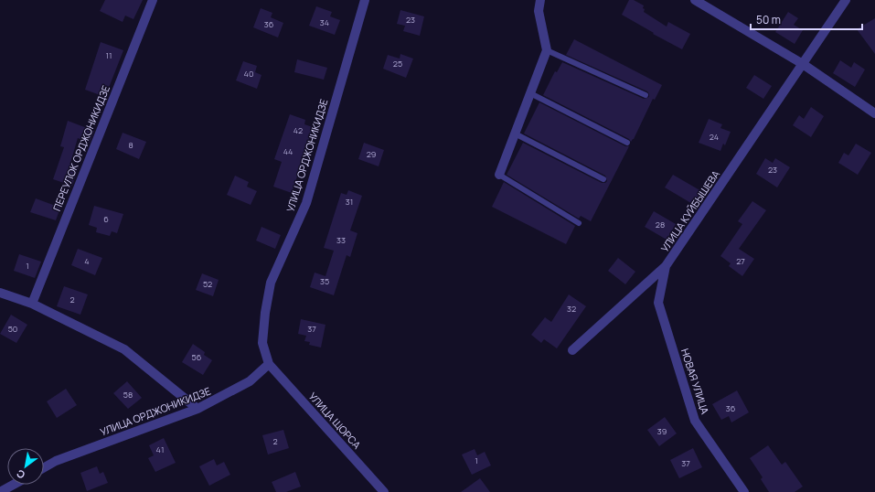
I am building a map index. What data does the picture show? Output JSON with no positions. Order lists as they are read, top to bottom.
{
  "streets": {
    "street": [
      "ПЕРЕУЛОК ОРДЖОНИКИДЗЕ",
      "УЛИЦА ОРДЖОНИКИДЗЕ",
      "УЛИЦА КУЙБЫШЕВА",
      "НОВАЯ УЛИЦА",
      "УЛИЦА ЩОРСА"
    ]
  },
  "crossings": [
    ["УЛИЦА ОРДЖОНИКИДЗЕ", "УЛИЦА ЩОРСА"],
    ["УЛИЦА КУЙБЫШЕВА", "НОВАЯ УЛИЦА"]
  ],
  "house_numbers": [
    "23",
    "34",
    "36",
    "11",
    "25",
    "40",
    "42",
    "24",
    "8",
    "44",
    "29",
    "23",
    "31",
    "6",
    "28",
    "33",
    "4",
    "27",
    "1",
    "35",
    "52",
    "2",
    "32",
    "50",
    "37",
    "56",
    "58",
    "36",
    "39",
    "2",
    "41",
    "1",
    "37"
  ],
  "scale_bar": "50 m",
  "north": "bottom left"
}
